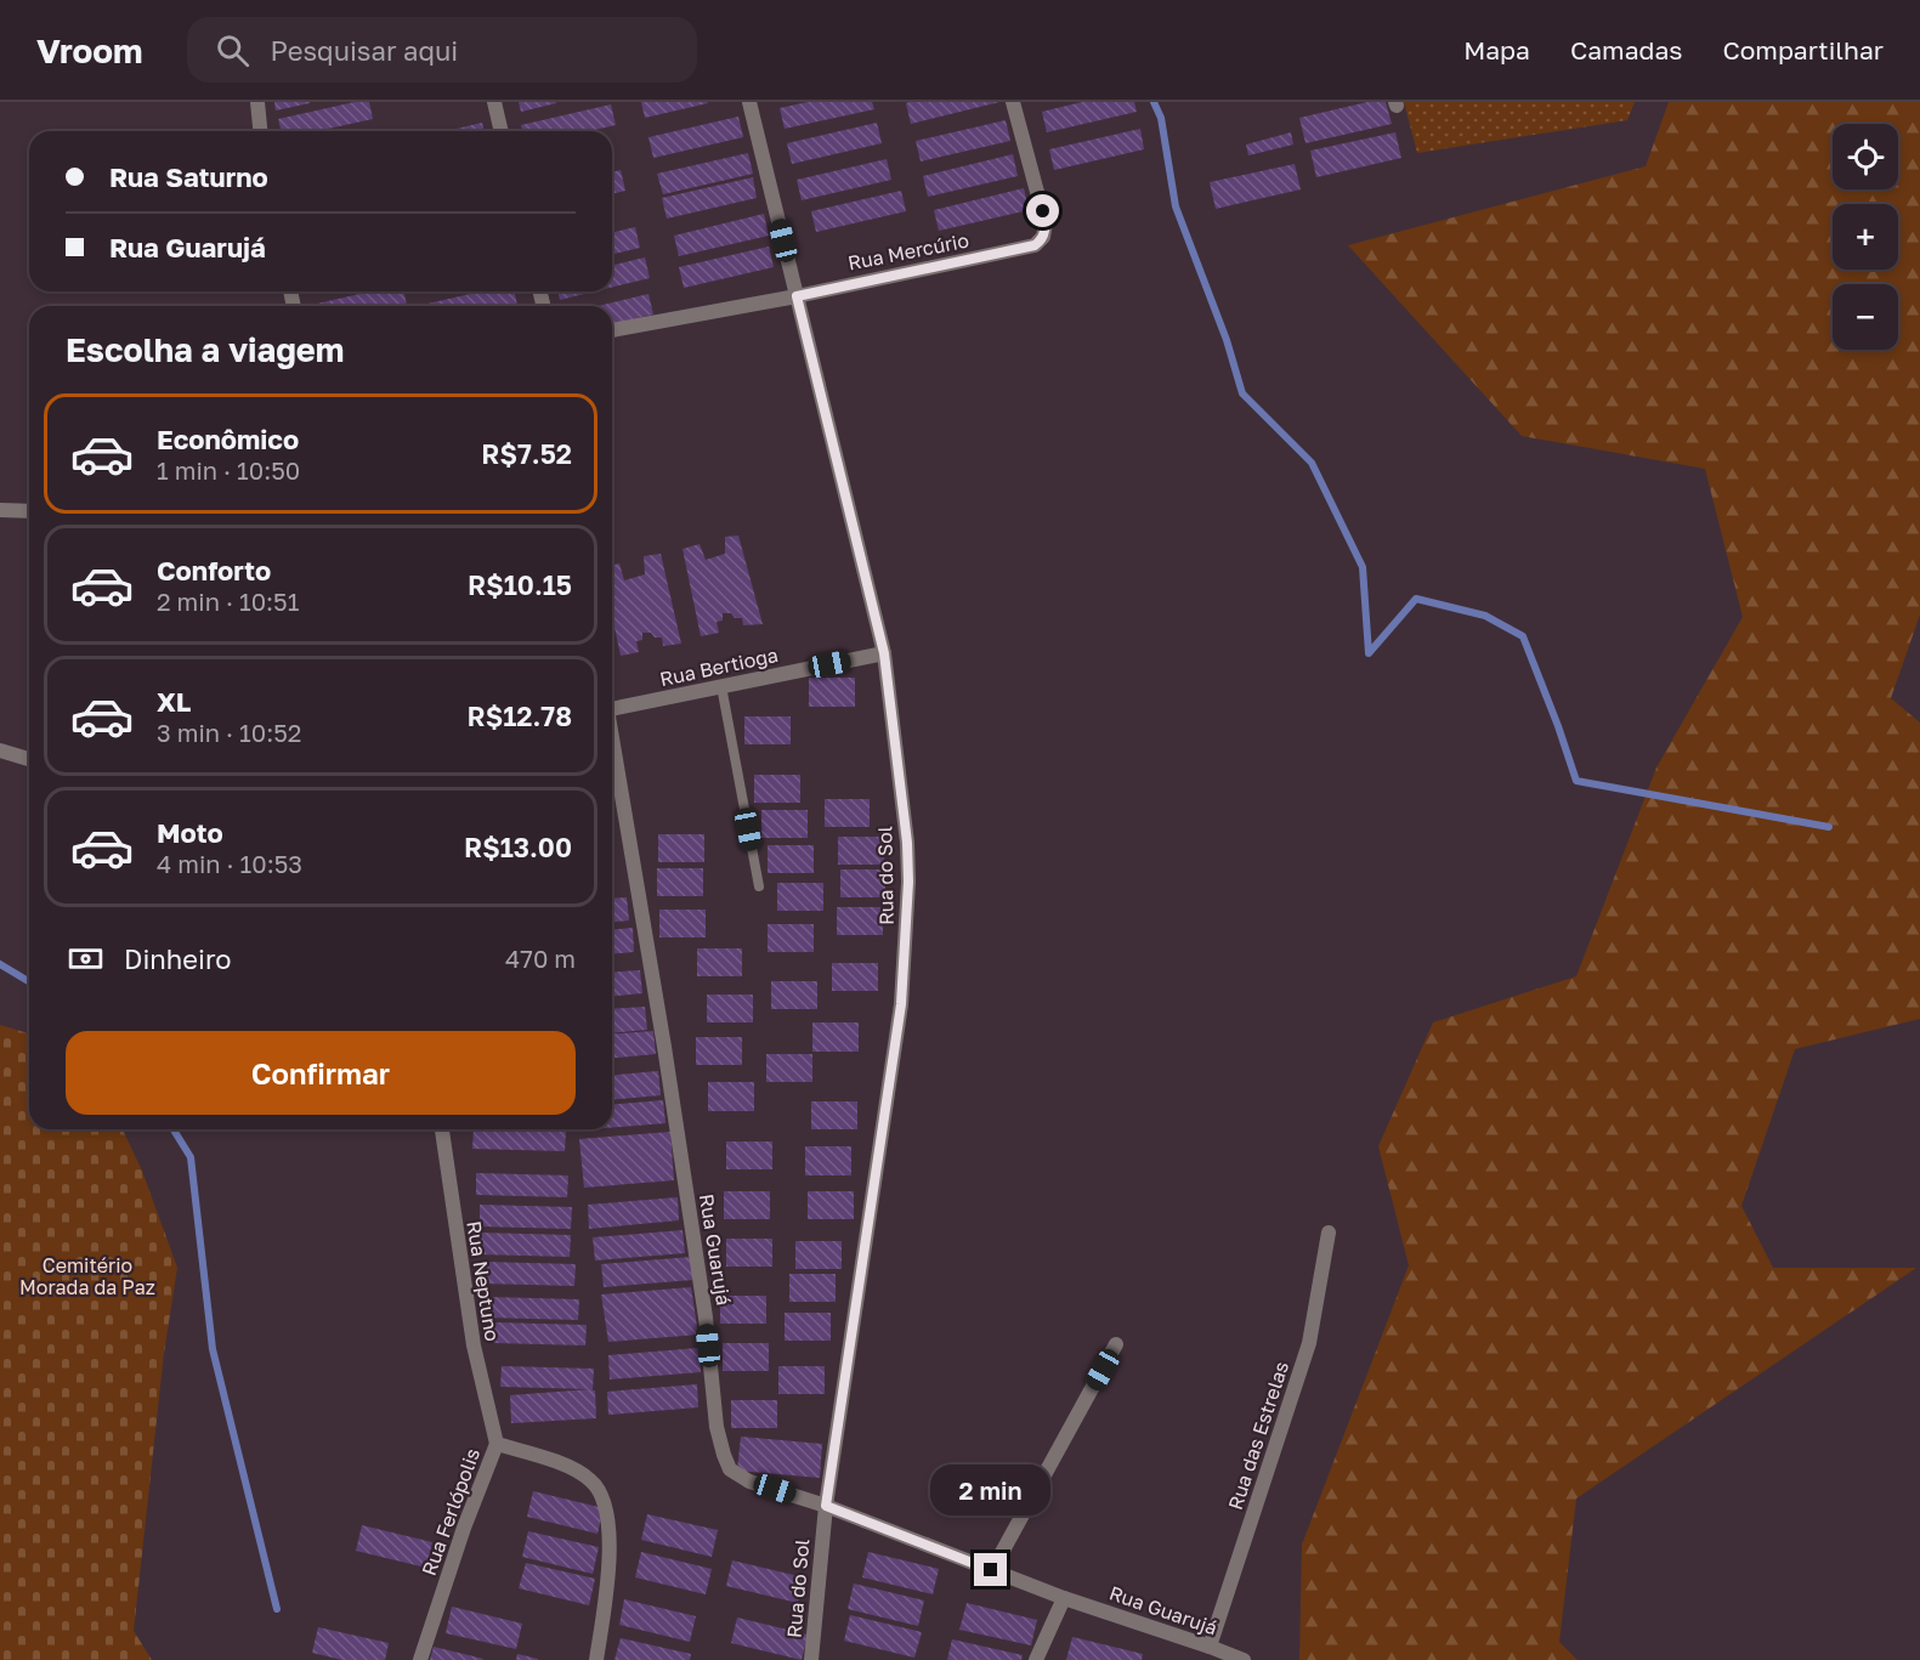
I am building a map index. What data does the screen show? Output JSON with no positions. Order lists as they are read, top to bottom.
{
  "streets": {
    "street": [
      "Rua Mercúrio",
      "Rua Bertioga",
      "Rua do Sol",
      "Rua Guarujá",
      "Rua Neptuno",
      "Rua das Estrelas",
      "Rua Ferlópolis"
    ]
  },
  "crossings": [
    ["Rua Mercúrio", "Rua do Sol"],
    ["Rua Bertioga", "Rua do Sol"],
    ["Rua do Sol", "Rua Guarujá"],
    ["Rua Guarujá", "Rua das Estrelas"],
    ["Rua Neptuno", "Rua Ferlópolis"]
  ],
  "parks": ["Cemitério Morada da Paz"],
  "page": {
    "header": "Vroom",
    "search": "Pesquisar aqui",
    "nav": ["Mapa", "Camadas", "Compartilhar"],
    "map_buttons": ["+", "−"],
    "banner": ["Rua Saturno", "Rua Guarujá"],
    "heading": "Escolha a viagem",
    "list": [
      {
        "name": "Econômico",
        "note": "1 min · 10:50",
        "value": "R$7.52"
      },
      {
        "name": "Conforto",
        "note": "2 min · 10:51",
        "value": "R$10.15"
      },
      {
        "name": "XL",
        "note": "3 min · 10:52",
        "value": "R$12.78"
      },
      {
        "name": "Moto",
        "note": "4 min · 10:53",
        "value": "R$13.00"
      }
    ],
    "pay": ["Dinheiro", "470 m"],
    "buttons": "Confirmar",
    "bubble": "2 min"
  }
}
